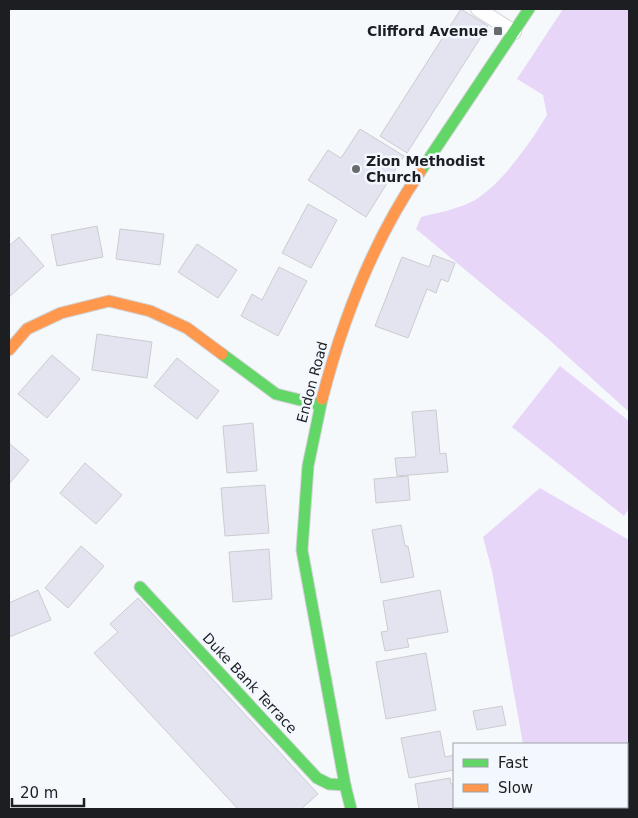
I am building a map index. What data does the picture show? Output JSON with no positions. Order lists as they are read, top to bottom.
{
  "streets": {
    "main road": ["Endon Road", "Duke Bank Terrace"]
  },
  "crossings": [
    ["Endon Road", "Duke Bank Terrace"]
  ],
  "places": {
    "transit": ["Clifford Avenue"],
    "other": ["Zion Methodist Church"]
  },
  "legend": ["Fast", "Slow"],
  "scale_bar": "20 m"
}
